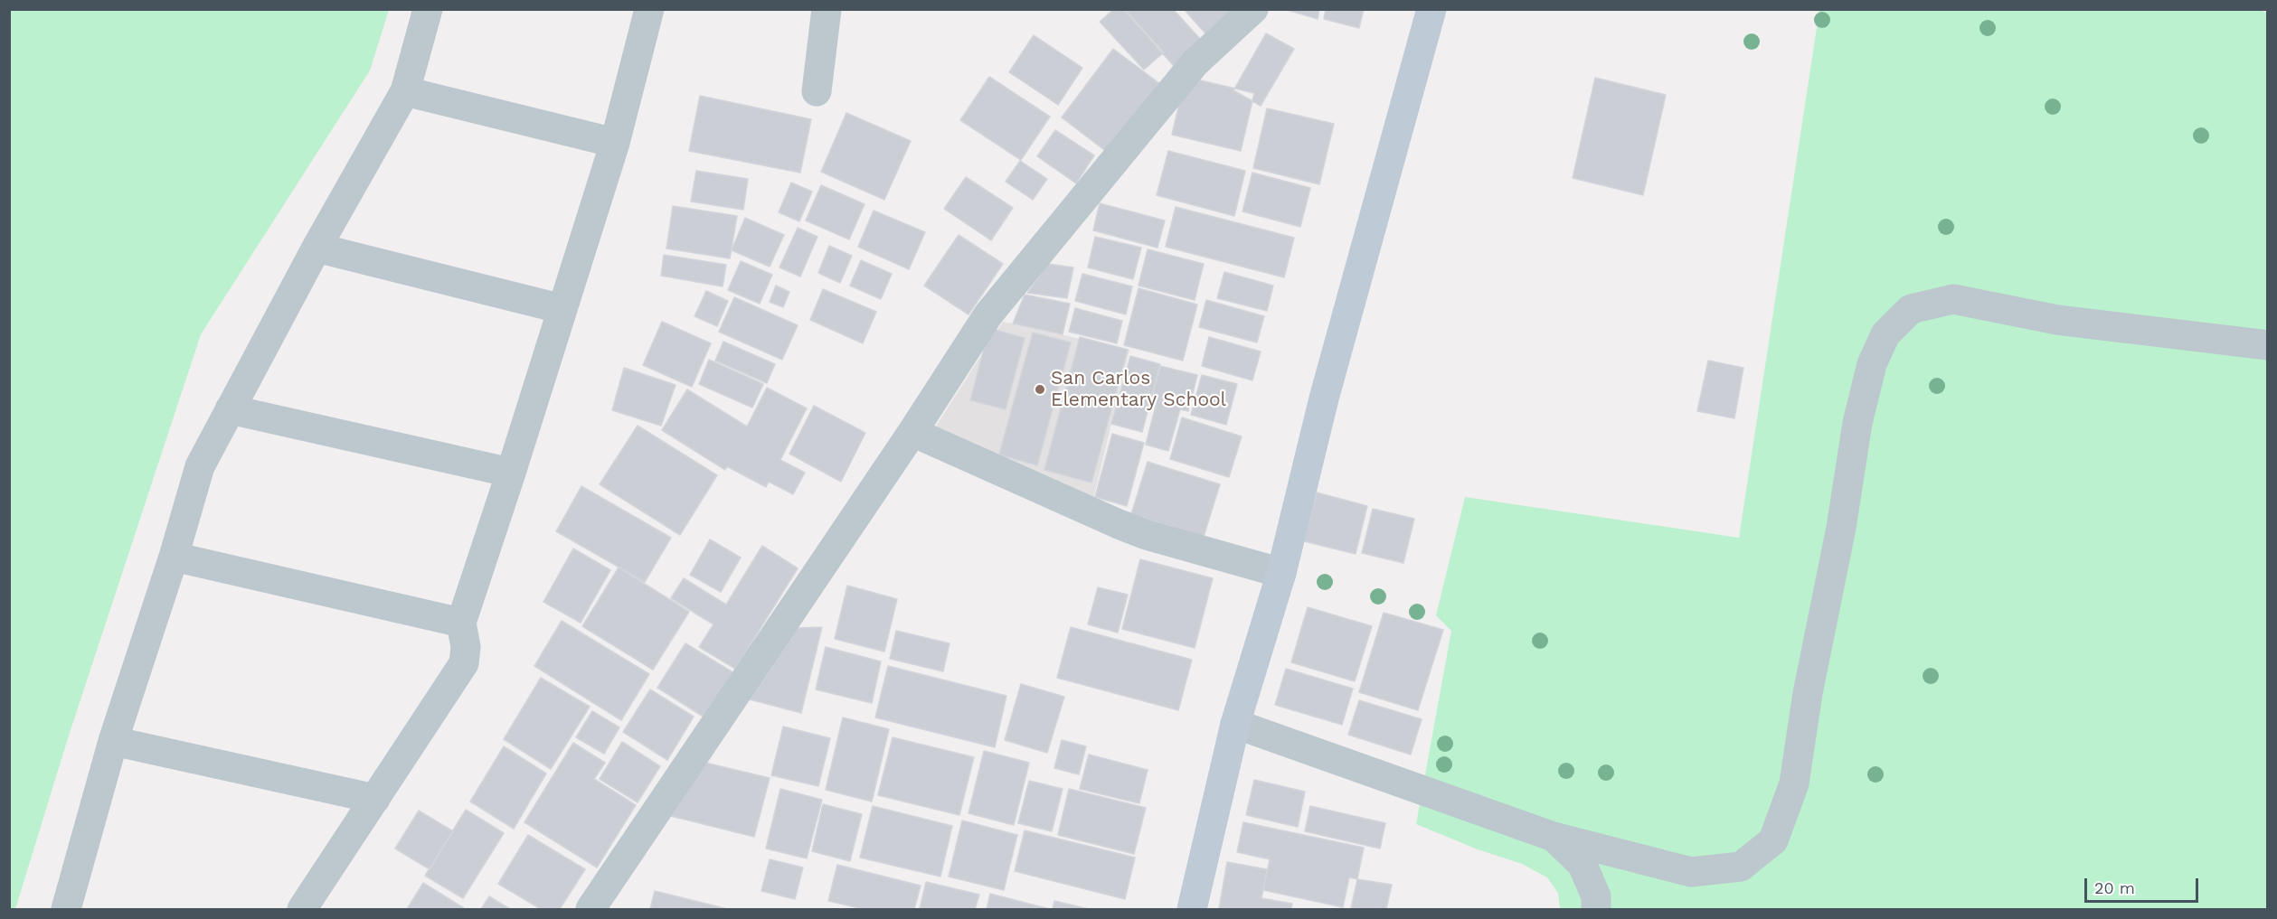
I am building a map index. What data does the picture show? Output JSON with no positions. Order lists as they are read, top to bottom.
{
  "places": ["San Carlos Elementary School"],
  "scale_bar": "20 m"
}
